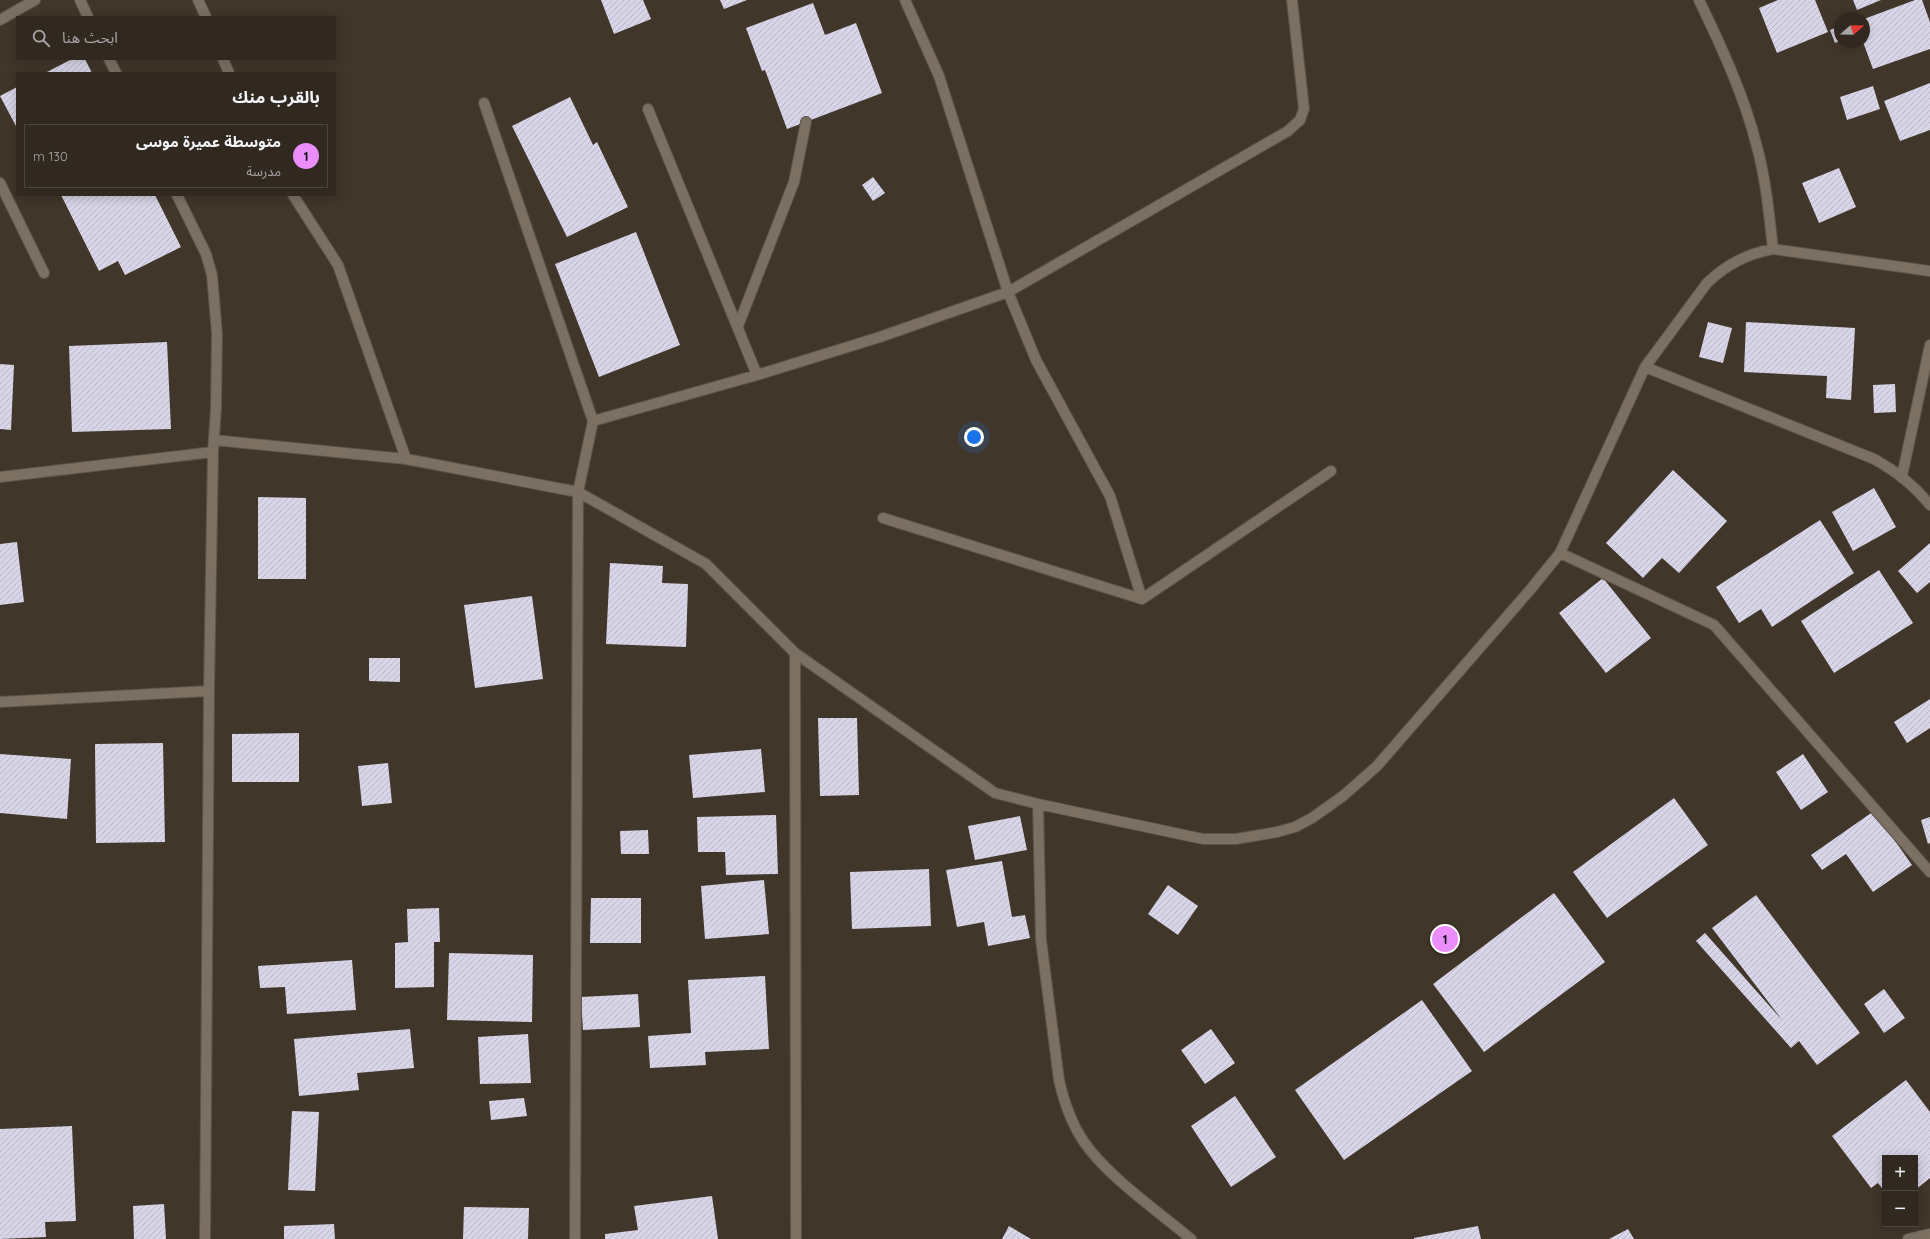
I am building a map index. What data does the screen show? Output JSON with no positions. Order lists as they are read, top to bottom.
{
  "north": "right",
  "page": {
    "search": "ابحث هنا",
    "heading": "بالقرب منك",
    "list": [
      {
        "mark": "1",
        "name": "متوسطة عميرة موسى",
        "note": "مدرسة",
        "value": "130 m"
      }
    ],
    "pins": "1",
    "map_buttons": ["+", "−"]
  }
}
